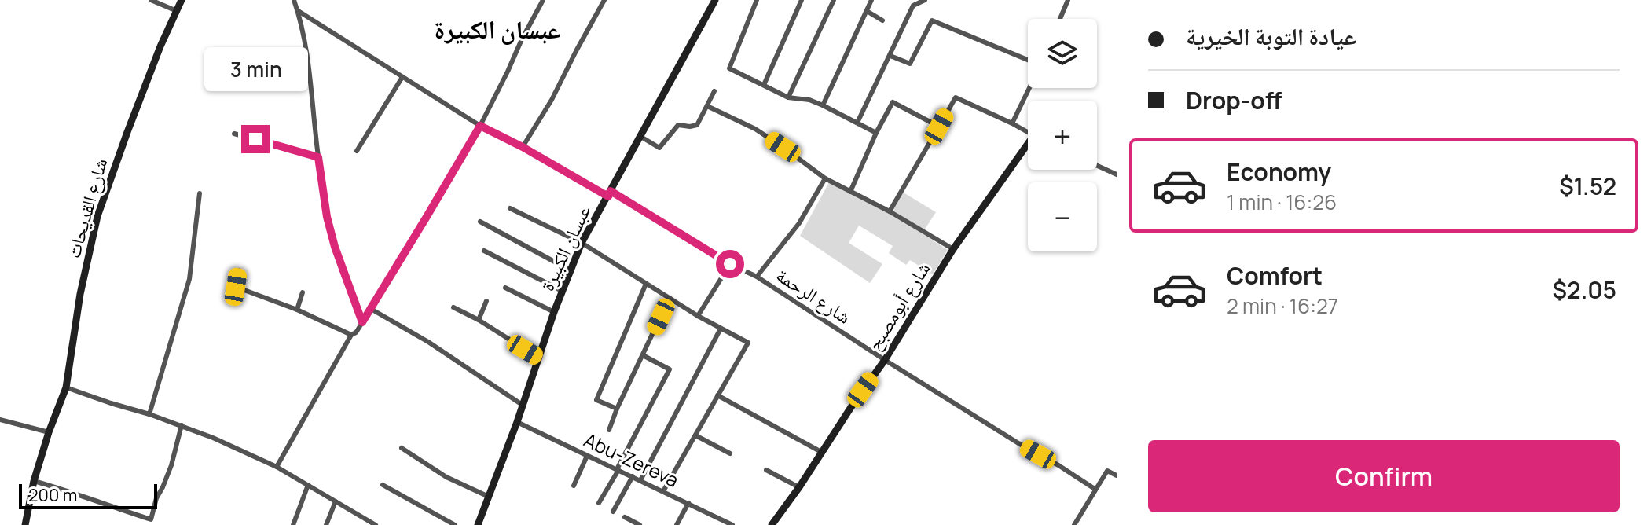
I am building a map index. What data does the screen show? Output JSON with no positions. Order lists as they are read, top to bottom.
{
  "streets": {
    "street": [
      "شارع القديحات",
      "عبسان الكبيرة",
      "شارع الرحمة",
      "شارع أبومصبح",
      "Abu-Zereva"
    ]
  },
  "crossings": [
    ["عبسان الكبيرة", "شارع الرحمة"],
    ["عبسان الكبيرة", "Abu-Zereva"],
    ["شارع الرحمة", "شارع أبومصبح"]
  ],
  "districts": ["عبسان الكبيرة"],
  "scale_bar": "200 m",
  "page": {
    "banner": ["عيادة التوبة الخيرية", "Drop-off"],
    "map_buttons": ["+", "−"],
    "bubble": "3 min",
    "list": [
      {
        "name": "Economy",
        "note": "1 min · 16:26",
        "value": "$1.52"
      },
      {
        "name": "Comfort",
        "note": "2 min · 16:27",
        "value": "$2.05"
      }
    ],
    "buttons": "Confirm",
    "scale": "200 m"
  }
}
